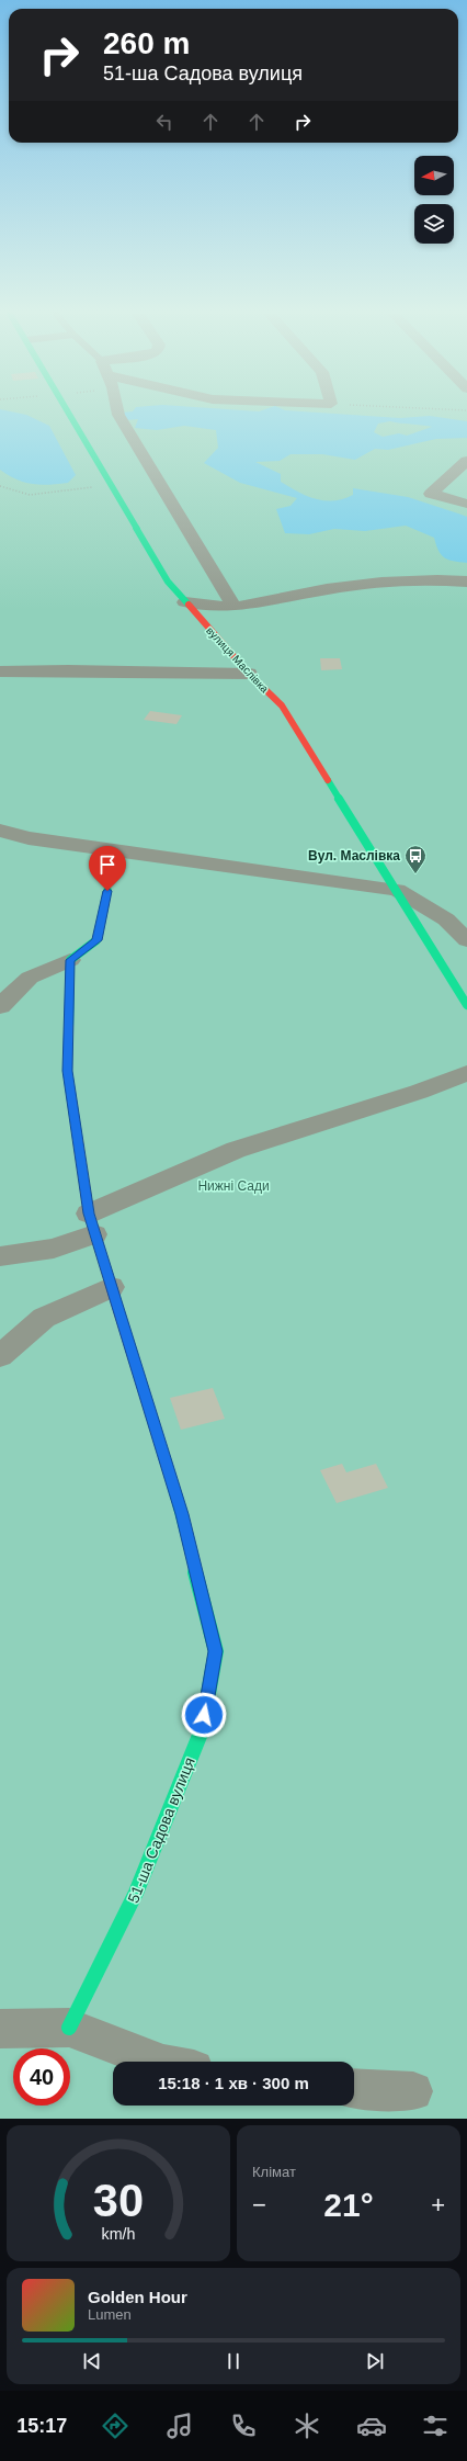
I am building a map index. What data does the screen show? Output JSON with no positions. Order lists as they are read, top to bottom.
{
  "streets": {
    "street": ["вулиця Маслівка", "51-ша Садова вулиця"]
  },
  "parks": ["Нижні Сади"],
  "places": {
    "bus stop": ["Вул. Маслівка"]
  },
  "north": "left",
  "page": {
    "turn": ["260 m", "51-ша Садова вулиця"],
    "limit": "40",
    "trip": "15:18 · 1 хв · 300 m",
    "tile": "Клімат",
    "heat": ["−", "21°", "+"],
    "song": ["Golden Hour", "Lumen"],
    "tabs": "15:17",
    "gauge": ["30", "km/h"]
  }
}
